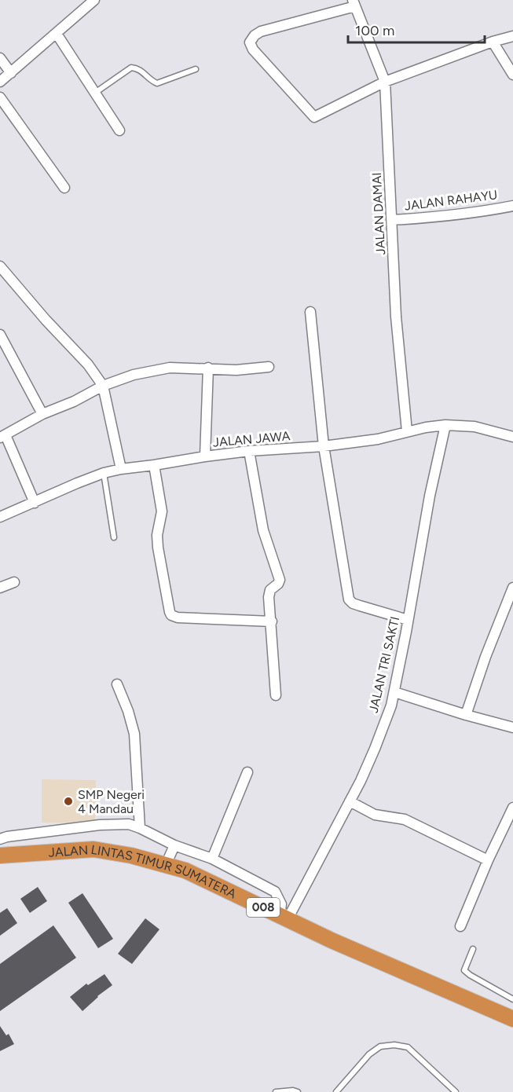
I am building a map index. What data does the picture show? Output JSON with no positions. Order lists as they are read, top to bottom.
{
  "streets": {
    "highway": ["JALAN LINTAS TIMUR SUMATERA", "008"],
    "street": [
      "JALAN RAHAYU",
      "JALAN DAMAI",
      "JALAN JAWA",
      "JALAN TRI SAKTI"
    ]
  },
  "crossings": [
    ["JALAN RAHAYU", "JALAN DAMAI"],
    ["JALAN DAMAI", "JALAN JAWA"],
    ["JALAN JAWA", "JALAN TRI SAKTI"],
    ["JALAN TRI SAKTI", "JALAN LINTAS TIMUR SUMATERA"]
  ],
  "places": ["SMP Negeri 4 Mandau"],
  "scale_bar": "100 m"
}
